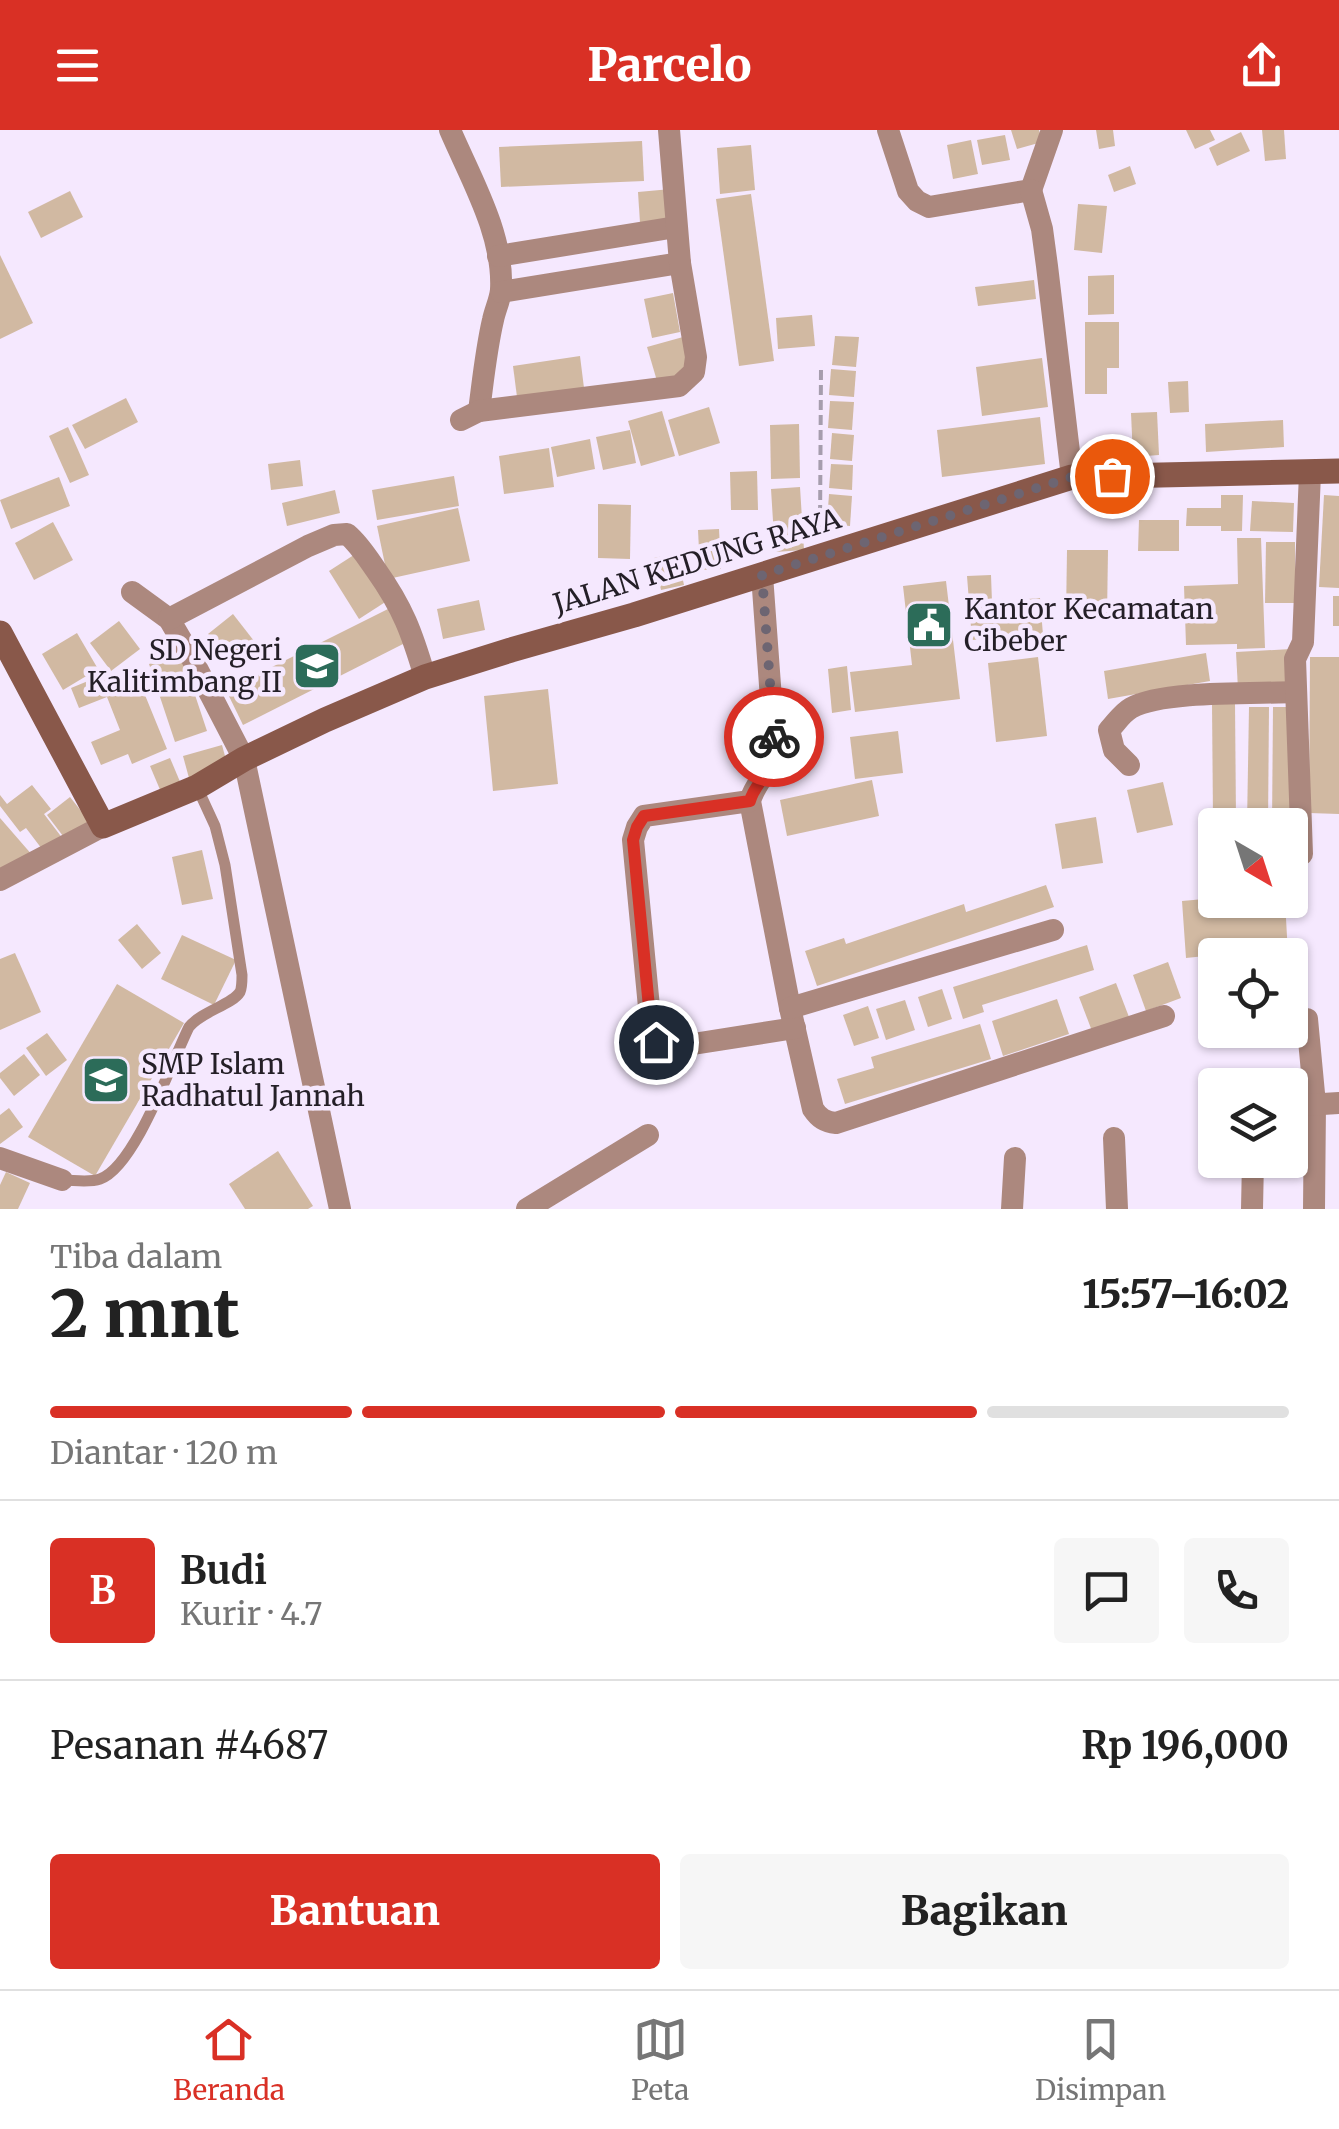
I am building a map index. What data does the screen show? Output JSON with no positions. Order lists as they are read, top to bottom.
{
  "streets": {
    "street": ["JALAN KEDUNG RAYA"]
  },
  "places": {
    "public building": ["Kantor Kecamatan Cibeber"],
    "school or university": ["SD Negeri Kalitimbang II", "SMP Islam Radhatul Jannah"]
  },
  "north": "bottom right",
  "page": {
    "header": "Parcelo",
    "heading": ["2 mnt", "Tiba dalam", "15:57–16:02"],
    "panel": [
      "Budi",
      "Kurir · 4.7",
      "Pesanan #4687",
      "Rp 196,000"
    ],
    "bar": "Diantar · 120 m",
    "round": "B",
    "buttons": ["Bantuan", "Bagikan"],
    "tabs": ["Beranda", "Peta", "Disimpan"]
  }
}
